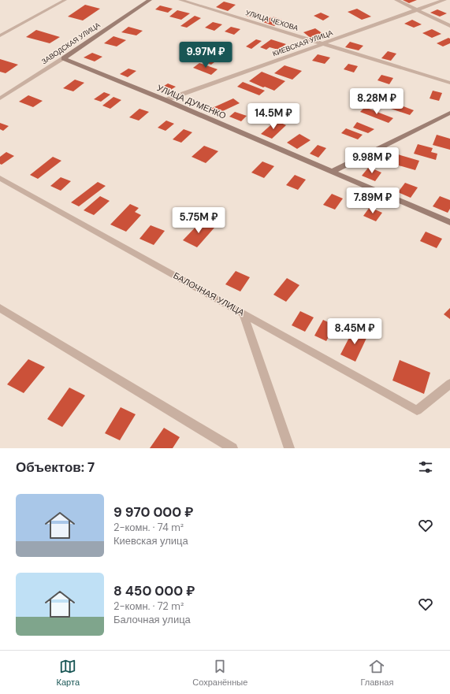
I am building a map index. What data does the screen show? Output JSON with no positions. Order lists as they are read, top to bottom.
{
  "streets": {
    "street": [
      "УЛИЦА ЧЕХОВА",
      "ЗАВОДСКАЯ УЛИЦА",
      "КИЕВСКАЯ УЛИЦА",
      "УЛИЦА ДУМЕНКО",
      "БАЛОЧНАЯ УЛИЦА"
    ]
  },
  "crossings": [
    ["УЛИЦА ЧЕХОВА", "КИЕВСКАЯ УЛИЦА"],
    ["ЗАВОДСКАЯ УЛИЦА", "УЛИЦА ДУМЕНКО"],
    ["КИЕВСКАЯ УЛИЦА", "УЛИЦА ДУМЕНКО"]
  ],
  "page": {
    "price": [
      "9.97M ₽",
      "8.28M ₽",
      "14.5M ₽",
      "9.98M ₽",
      "7.89M ₽",
      "5.75M ₽",
      "8.45M ₽"
    ],
    "heading": "Объектов: 7",
    "list": [
      {
        "name": "9 970 000 ₽",
        "note": "2-комн. · 74 m² · Киевская улица"
      },
      {
        "name": "8 450 000 ₽",
        "note": "2-комн. · 72 m² · Балочная улица"
      }
    ],
    "tabs": ["Карта", "Сохранённые", "Главная"]
  }
}
